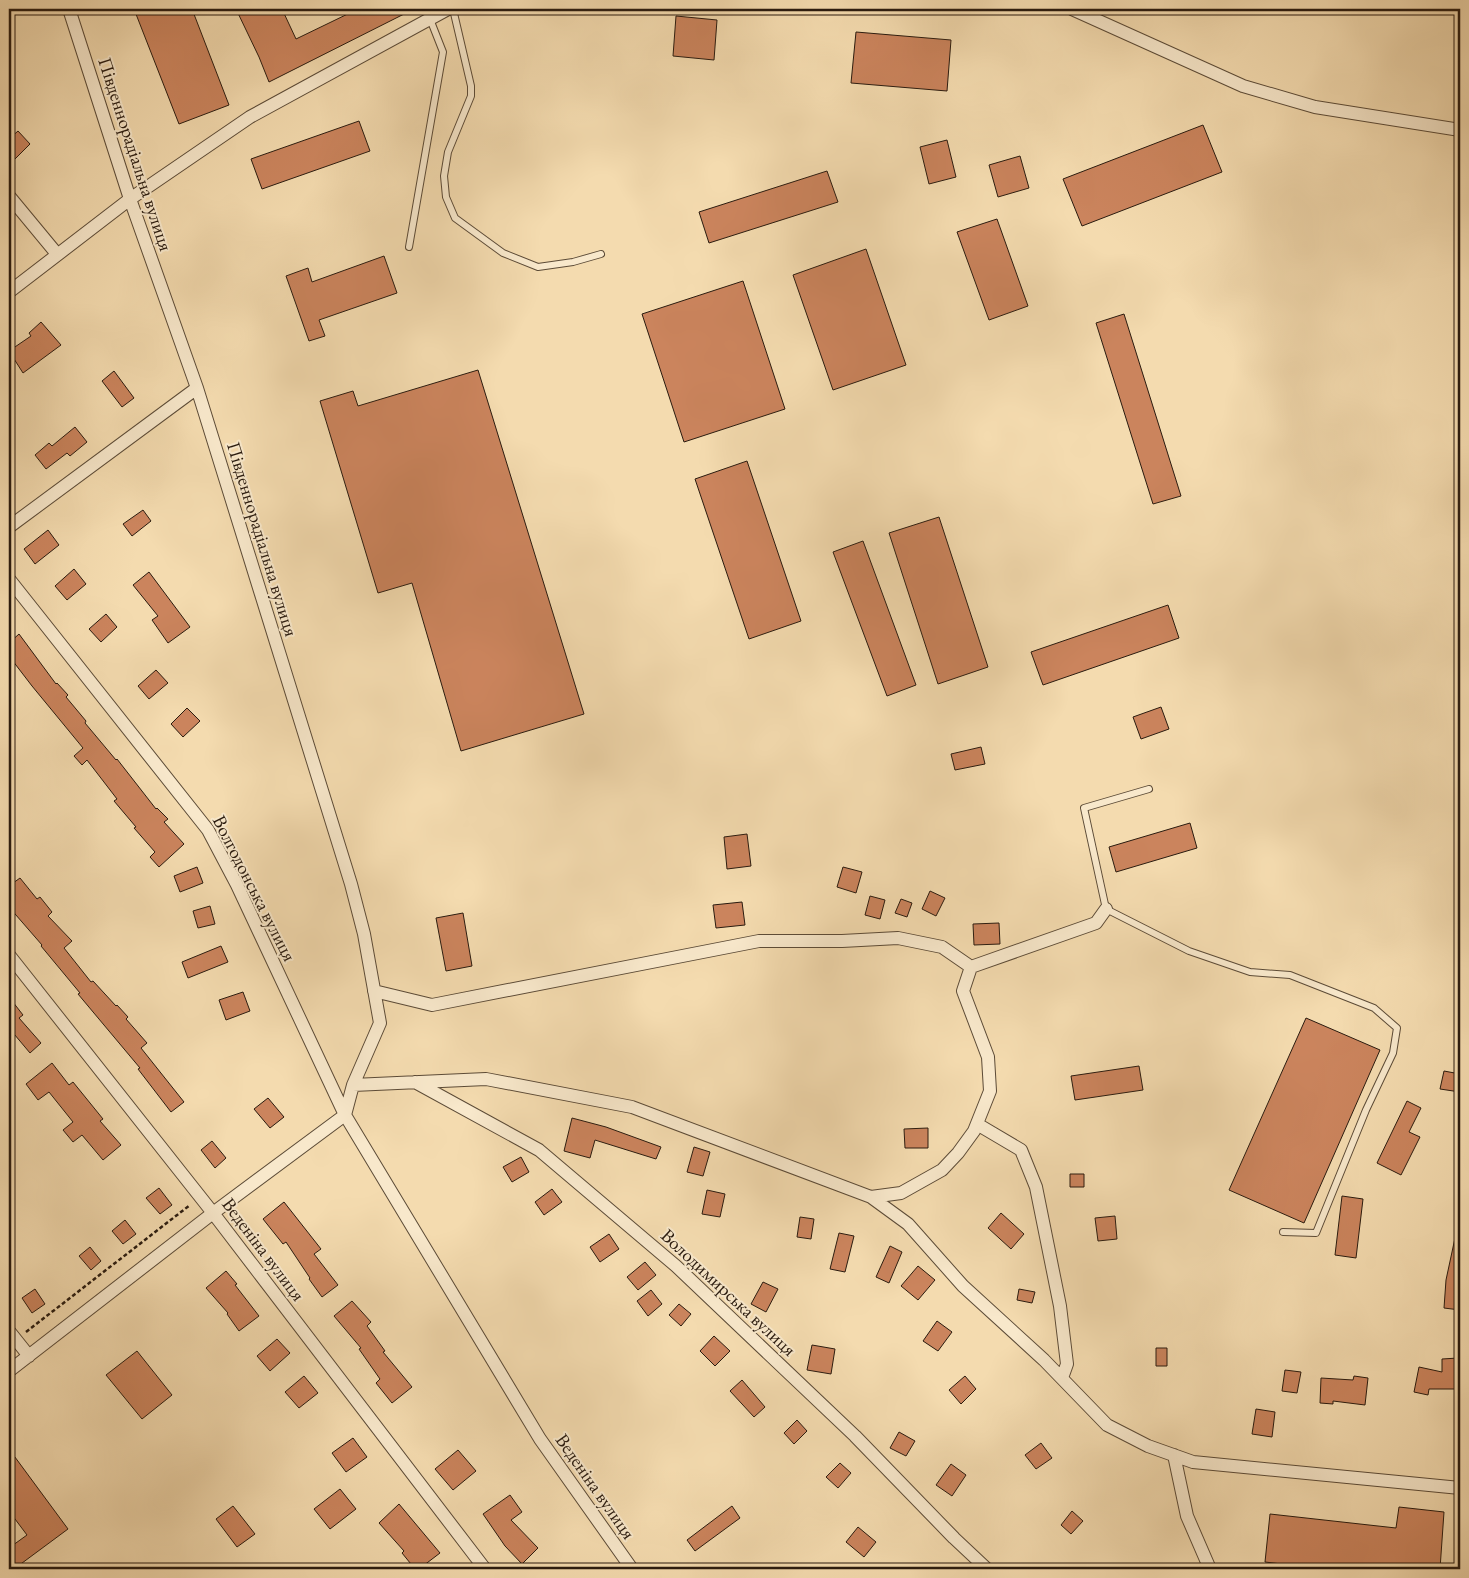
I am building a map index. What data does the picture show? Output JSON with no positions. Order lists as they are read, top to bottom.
{
  "streets": {
    "street": [
      "Південнорадіальна вулиця",
      "Волгодонська вулиця",
      "Веденіна вулиця",
      "Володимирська вулиця"
    ]
  },
  "crossings": [
    ["Південнорадіальна вулиця", "Волгодонська вулиця"],
    ["Південнорадіальна вулиця", "Веденіна вулиця"],
    ["Волгодонська вулиця", "Веденіна вулиця"]
  ]
}
